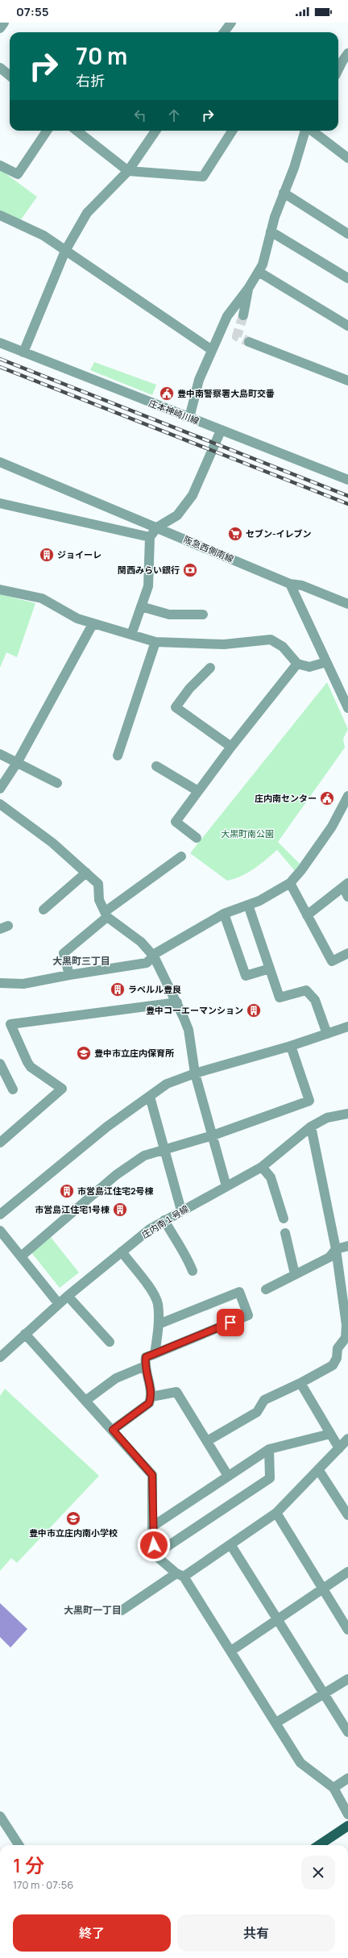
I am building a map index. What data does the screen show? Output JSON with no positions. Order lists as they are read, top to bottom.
{
  "streets": {
    "street": ["庄本神崎川線", "阪急西側南線", "庄内南１号線"]
  },
  "districts": ["大黒町三丁目", "大黒町一丁目"],
  "parks": ["大黒町南公園"],
  "places": {
    "public building": ["豊中南警察署大島町交番", "庄内南センター"],
    "supermarket": ["セブン-イレブン"],
    "building": [
      "ジョイーレ",
      "ラペルル豊良",
      "豊中コーエーマンション",
      "市営島江住宅2号棟",
      "市営島江住宅1号棟"
    ],
    "bank": ["関西みらい銀行"],
    "school or university": ["豊中市立庄内保育所", "豊中市立庄内南小学校"]
  },
  "page": {
    "status": "07:55",
    "turn": ["70 m", "右折"],
    "heading": ["1 分", "170 m · 07:56"],
    "buttons": ["終了", "共有"]
  }
}
